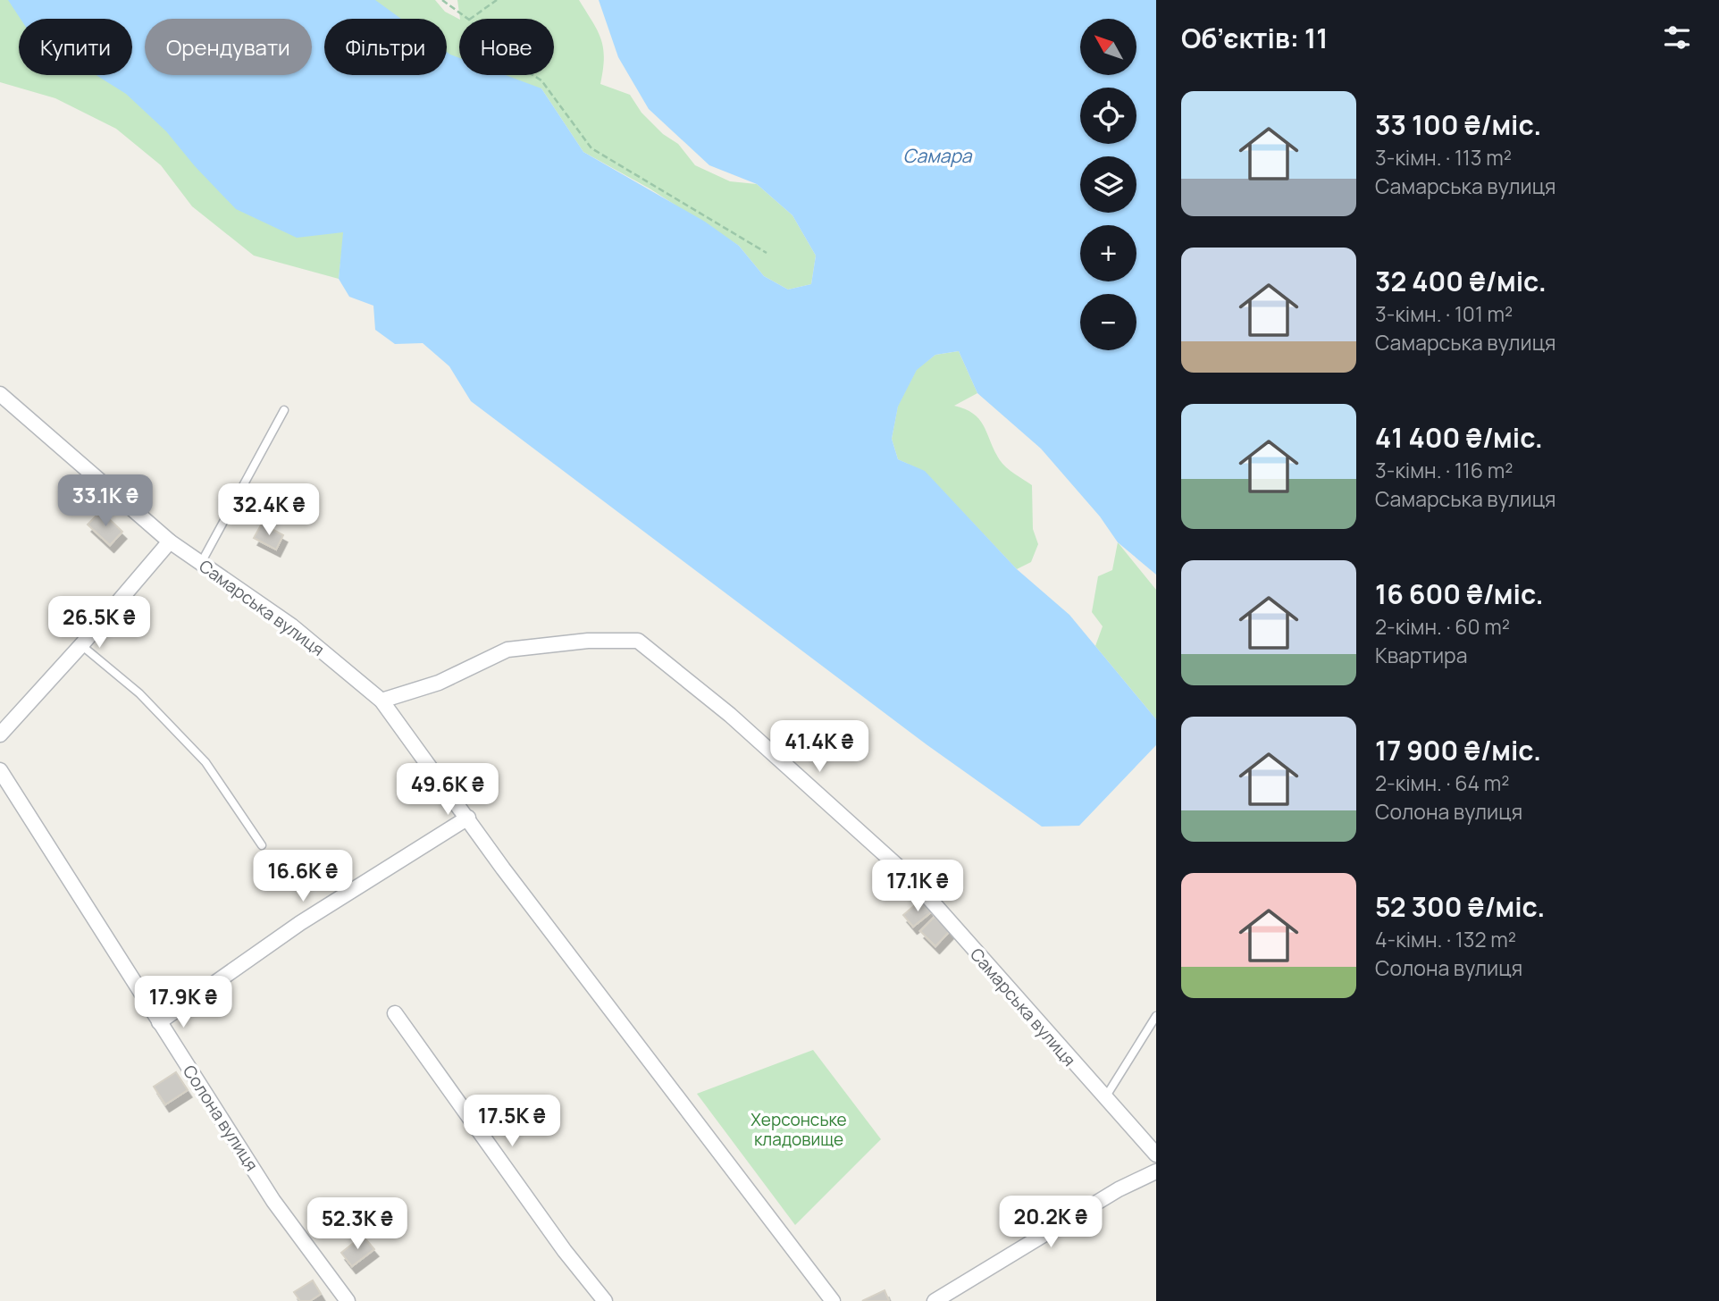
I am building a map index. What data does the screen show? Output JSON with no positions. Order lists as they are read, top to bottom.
{
  "streets": {
    "street": ["Самарська вулиця", "Солона вулиця"]
  },
  "water": ["Самара"],
  "parks": ["Херсонське кладовище"],
  "north": "top left",
  "page": {
    "heading": "Об’єктів: 11",
    "map_buttons": ["+", "−"],
    "chip": [
      "Купити",
      "Орендувати",
      "Фільтри",
      "Нове"
    ],
    "list": [
      {
        "name": "33 100 ₴/міс.",
        "note": "3-кімн. · 113 m² · Самарська вулиця"
      },
      {
        "name": "32 400 ₴/міс.",
        "note": "3-кімн. · 101 m² · Самарська вулиця"
      },
      {
        "name": "41 400 ₴/міс.",
        "note": "3-кімн. · 116 m² · Самарська вулиця"
      },
      {
        "name": "16 600 ₴/міс.",
        "note": "2-кімн. · 60 m² · Квартира"
      },
      {
        "name": "17 900 ₴/міс.",
        "note": "2-кімн. · 64 m² · Солона вулиця"
      },
      {
        "name": "52 300 ₴/міс.",
        "note": "4-кімн. · 132 m² · Солона вулиця"
      }
    ],
    "price": [
      "33.1K ₴",
      "32.4K ₴",
      "26.5K ₴",
      "41.4K ₴",
      "49.6K ₴",
      "16.6K ₴",
      "17.1K ₴",
      "17.9K ₴",
      "17.5K ₴",
      "20.2K ₴",
      "52.3K ₴"
    ]
  }
}
